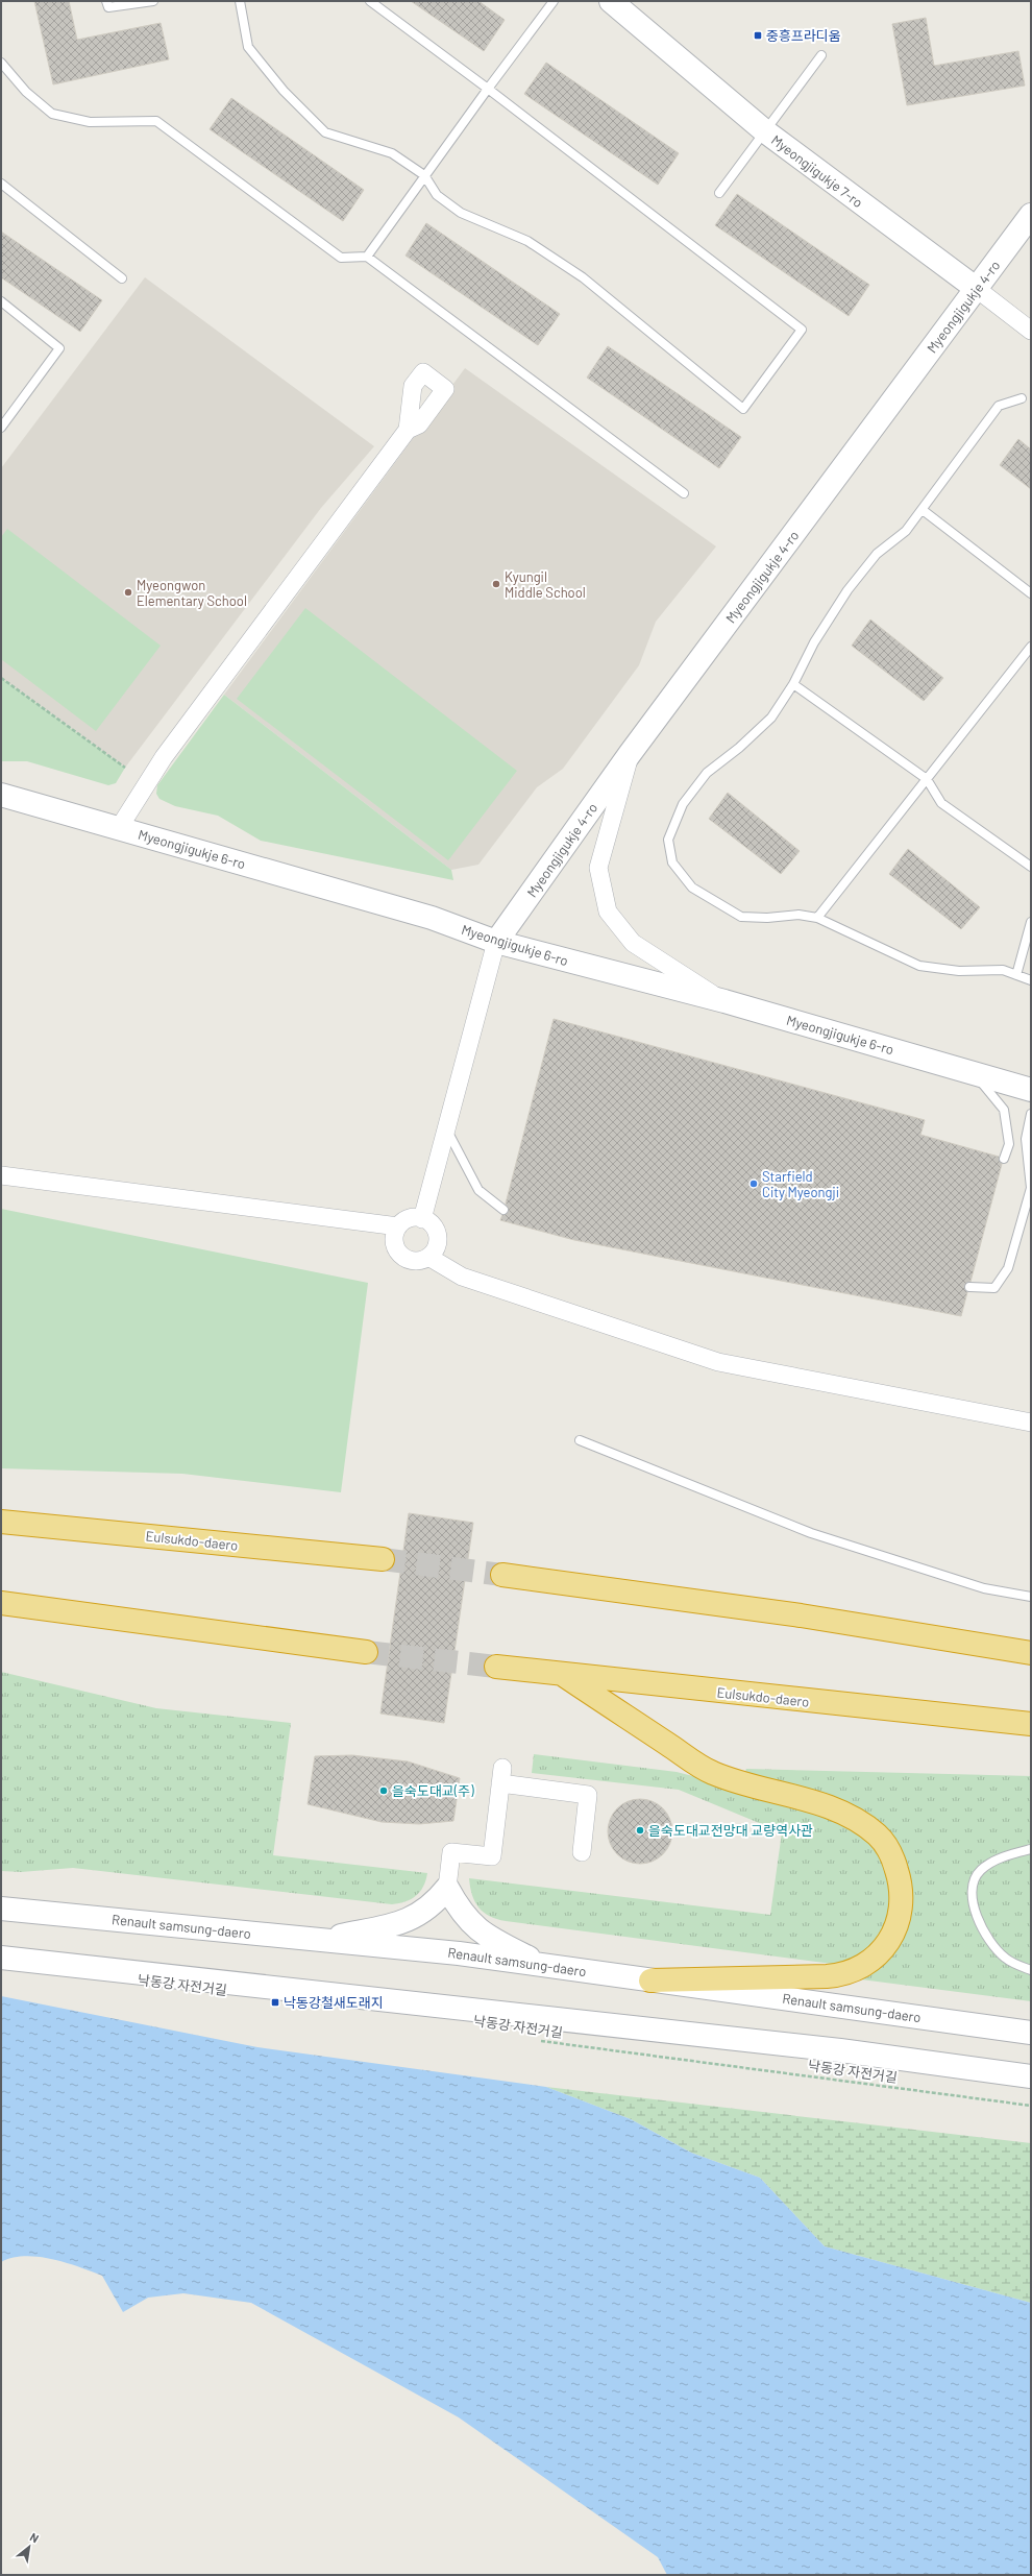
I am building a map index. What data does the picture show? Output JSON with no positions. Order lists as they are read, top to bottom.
{
  "streets": {
    "highway": ["Eulsukdo-daero"],
    "street": [
      "Myeongjigukje 7-ro",
      "Myeongjigukje 4-ro",
      "Myeongjigukje 6-ro",
      "Renault samsung-daero"
    ],
    "path": ["낙동강 자전거길"]
  },
  "crossings": [
    ["Myeongjigukje 7-ro", "Myeongjigukje 4-ro"],
    ["Myeongjigukje 4-ro", "Myeongjigukje 6-ro"]
  ],
  "places": {
    "transit": ["중흥프라디움", "낙동강철새도래지"],
    "other": [
      "Kyungil Middle School",
      "Myeongwon Elementary School",
      "Starfield City Myeongji",
      "을숙도대교(주)",
      "을숙도대교전망대 교량역사관"
    ]
  },
  "north": "top right"
}
